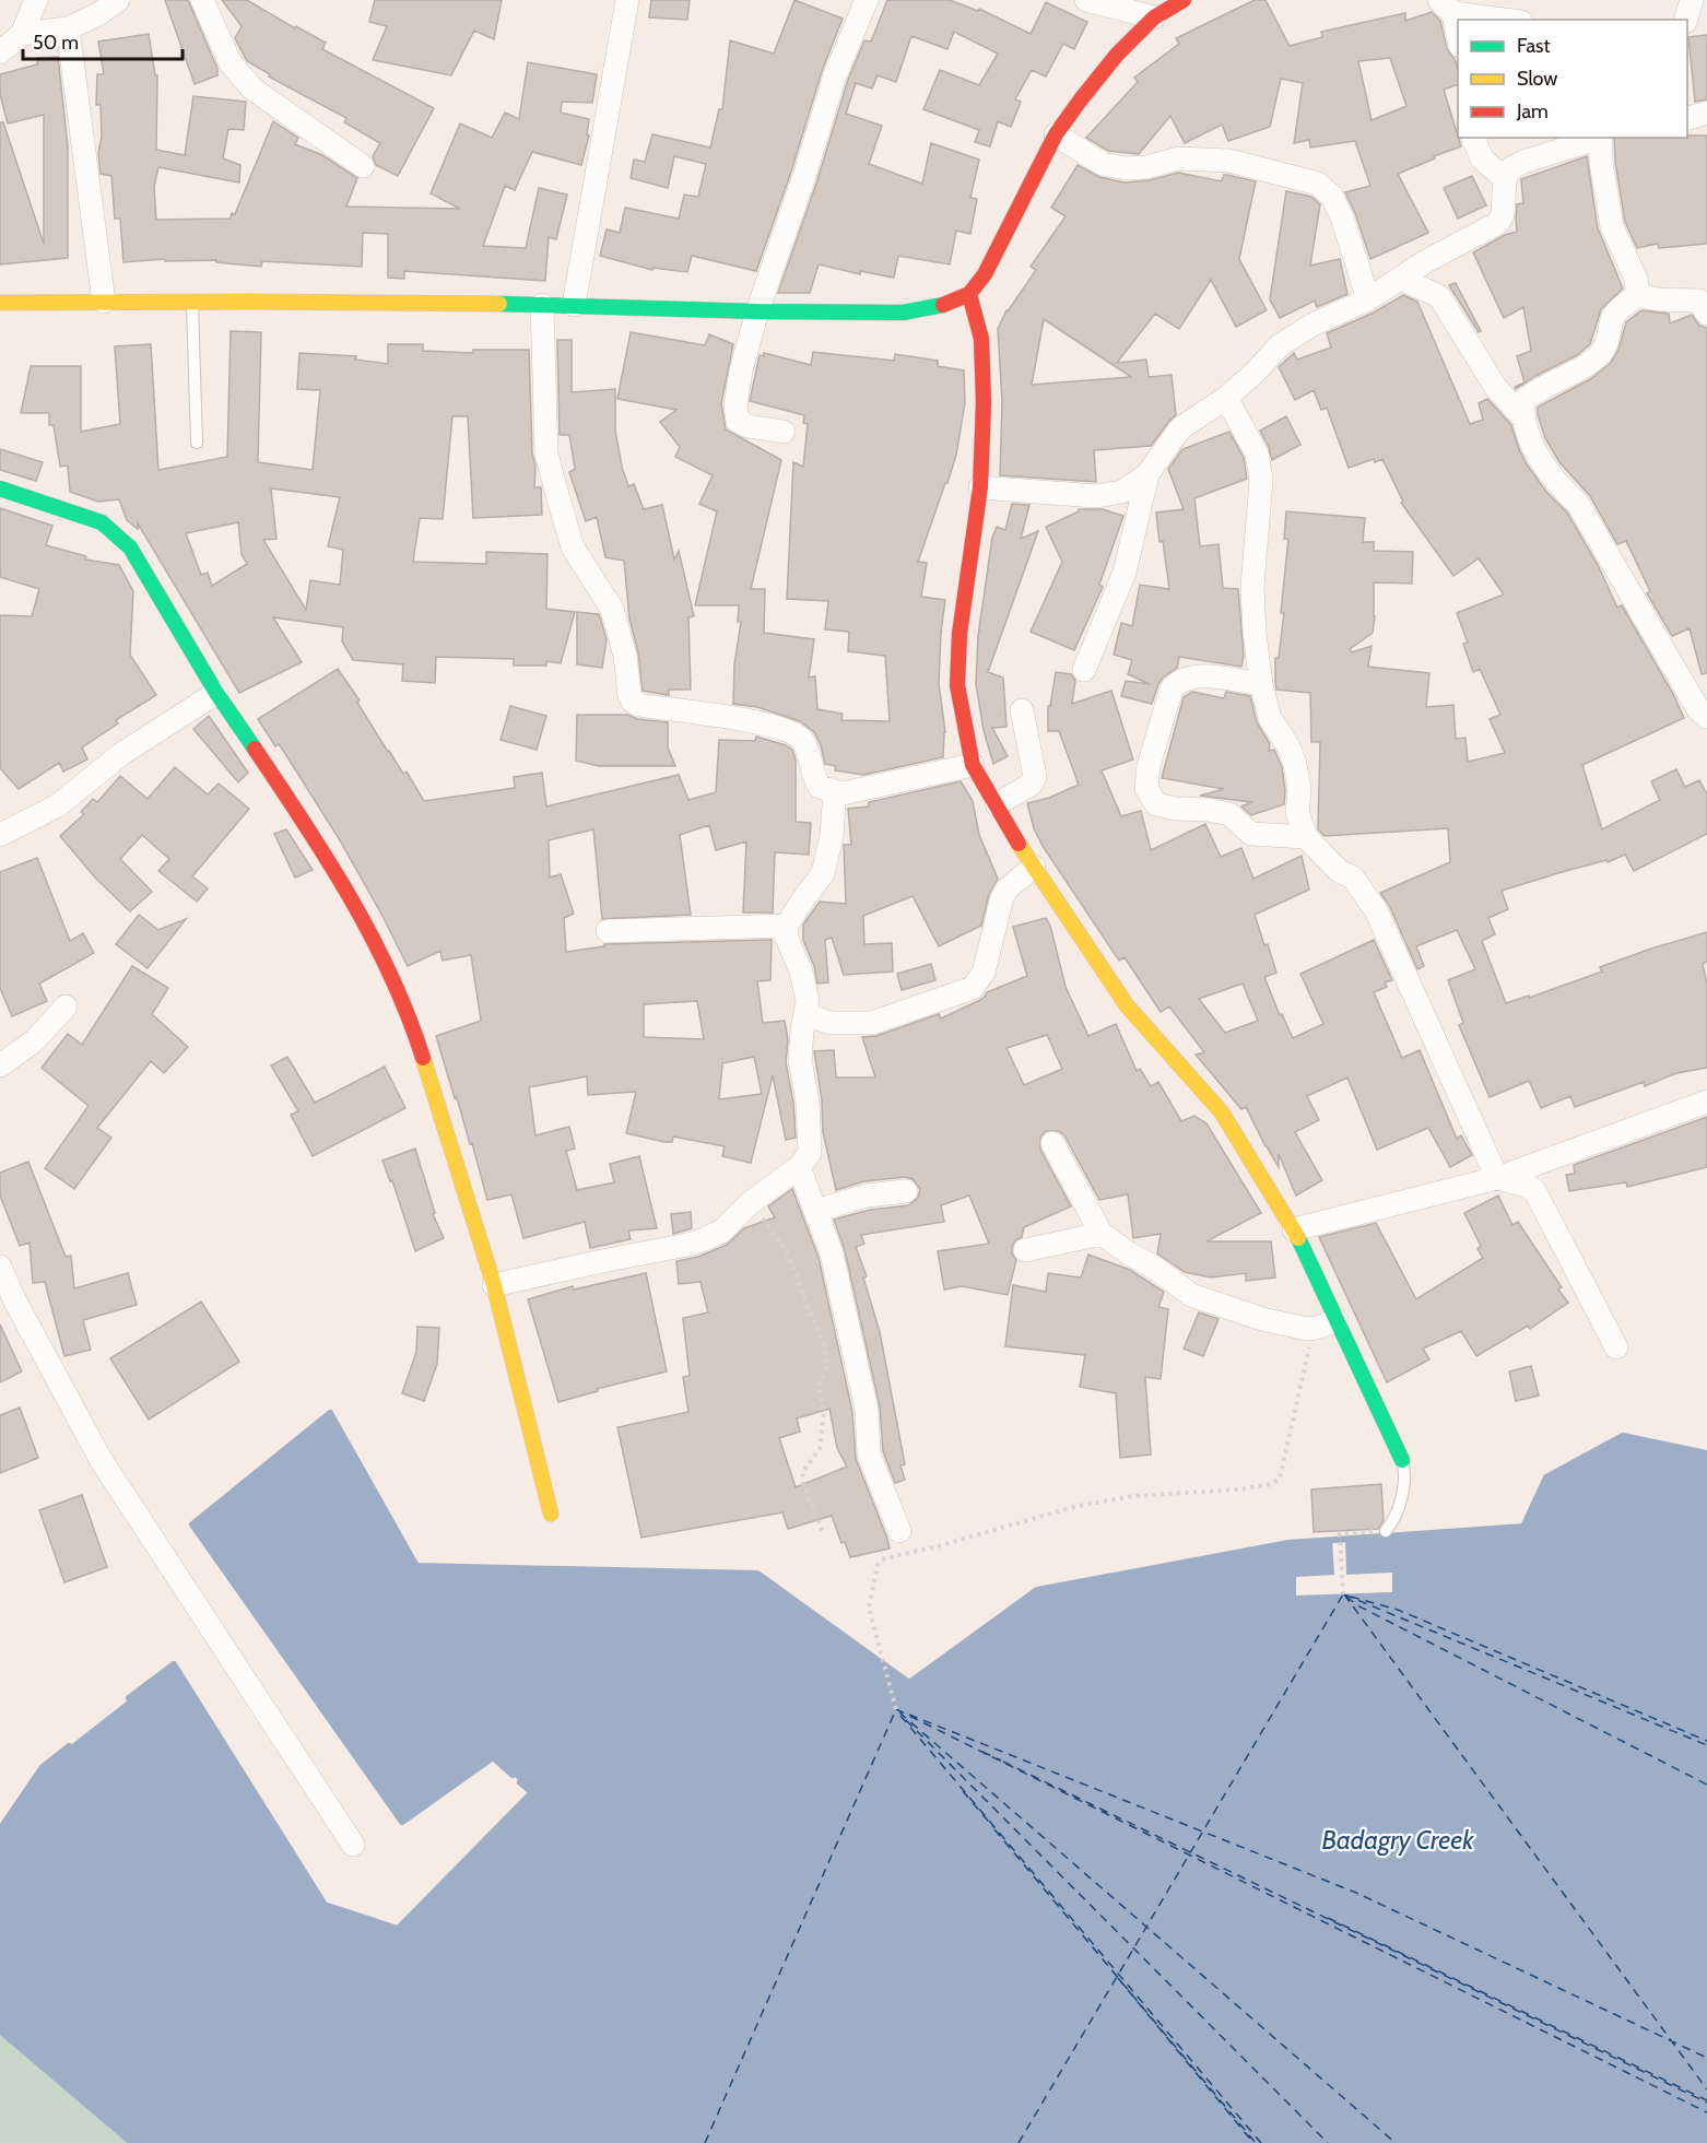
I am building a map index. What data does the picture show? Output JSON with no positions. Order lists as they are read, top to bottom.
{
  "water": ["Badagry Creek"],
  "legend": ["Fast", "Slow", "Jam"],
  "scale_bar": "50 m"
}
